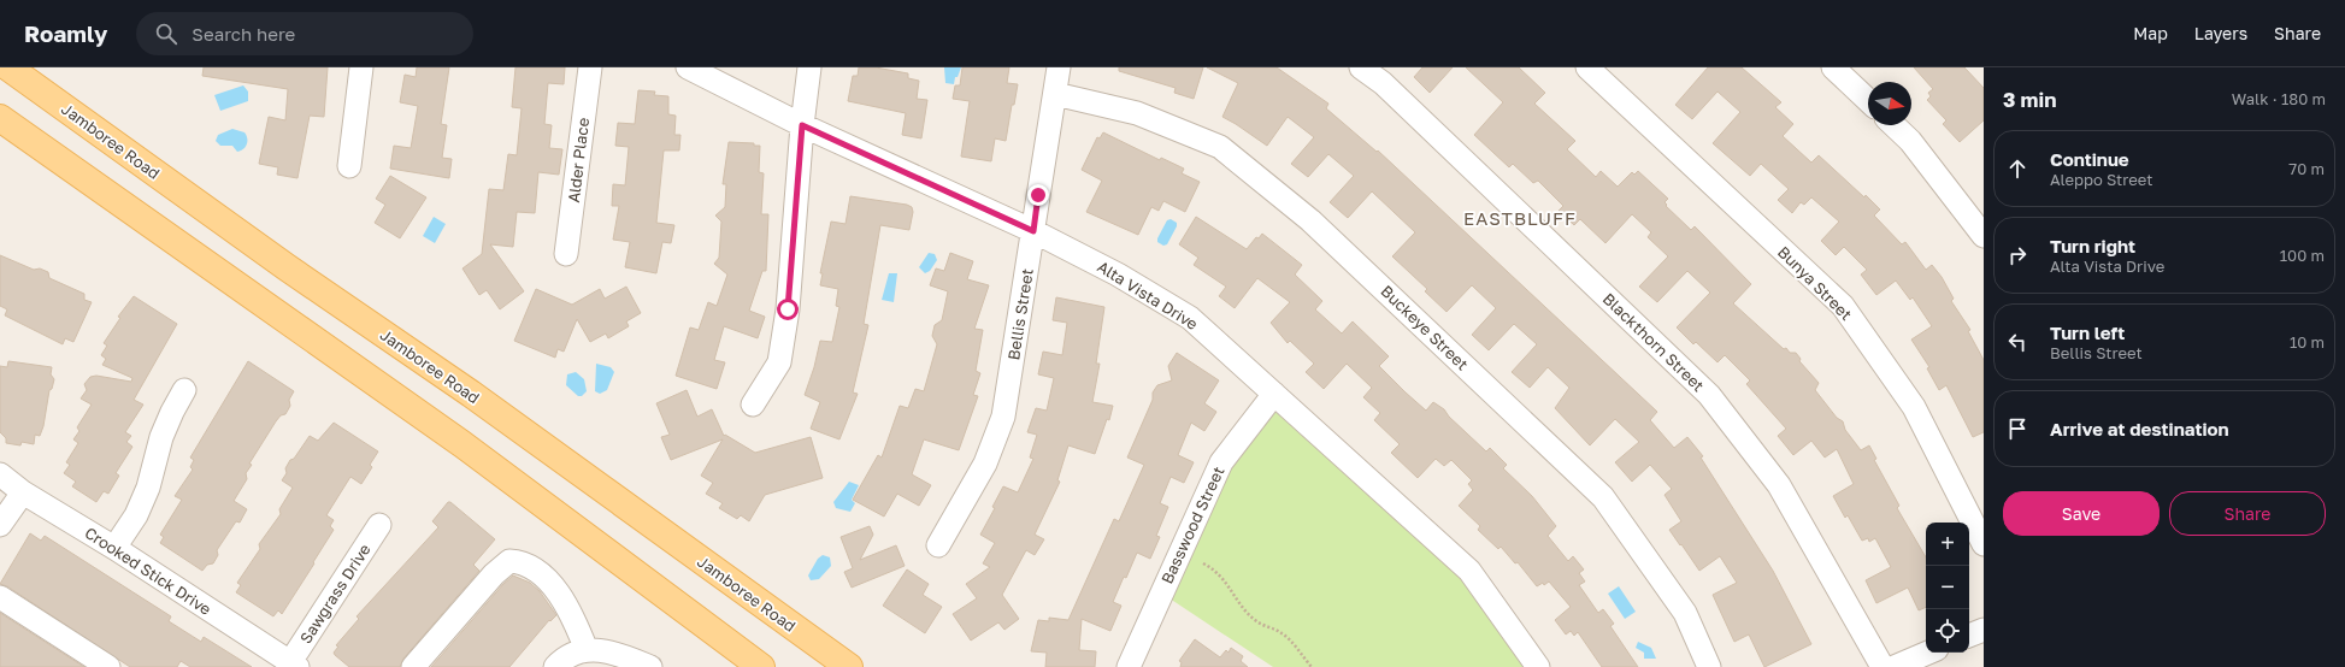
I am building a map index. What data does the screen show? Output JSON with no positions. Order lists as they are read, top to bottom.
{
  "streets": {
    "main road": ["Jamboree Road"],
    "street": [
      "Alder Place",
      "Bunya Street",
      "Alta Vista Drive",
      "Bellis Street",
      "Buckeye Street",
      "Blackthorn Street",
      "Basswood Street",
      "Crooked Stick Drive",
      "Sawgrass Drive"
    ]
  },
  "crossings": [
    ["Alta Vista Drive", "Bellis Street"],
    ["Alta Vista Drive", "Basswood Street"],
    ["Bellis Street", "Buckeye Street"],
    ["Crooked Stick Drive", "Sawgrass Drive"]
  ],
  "districts": ["EASTBLUFF"],
  "north": "right",
  "page": {
    "header": "Roamly",
    "search": "Search here",
    "nav": ["Map", "Layers", "Share"],
    "heading": ["3 min", "Walk · 180 m"],
    "list": [
      ["Continue", "Aleppo Street", "70 m"],
      ["Turn right", "Alta Vista Drive", "100 m"],
      ["Turn left", "Bellis Street", "10 m"],
      "Arrive at destination"
    ],
    "buttons": ["Save", "Share"],
    "map_buttons": ["+", "−"]
  }
}
